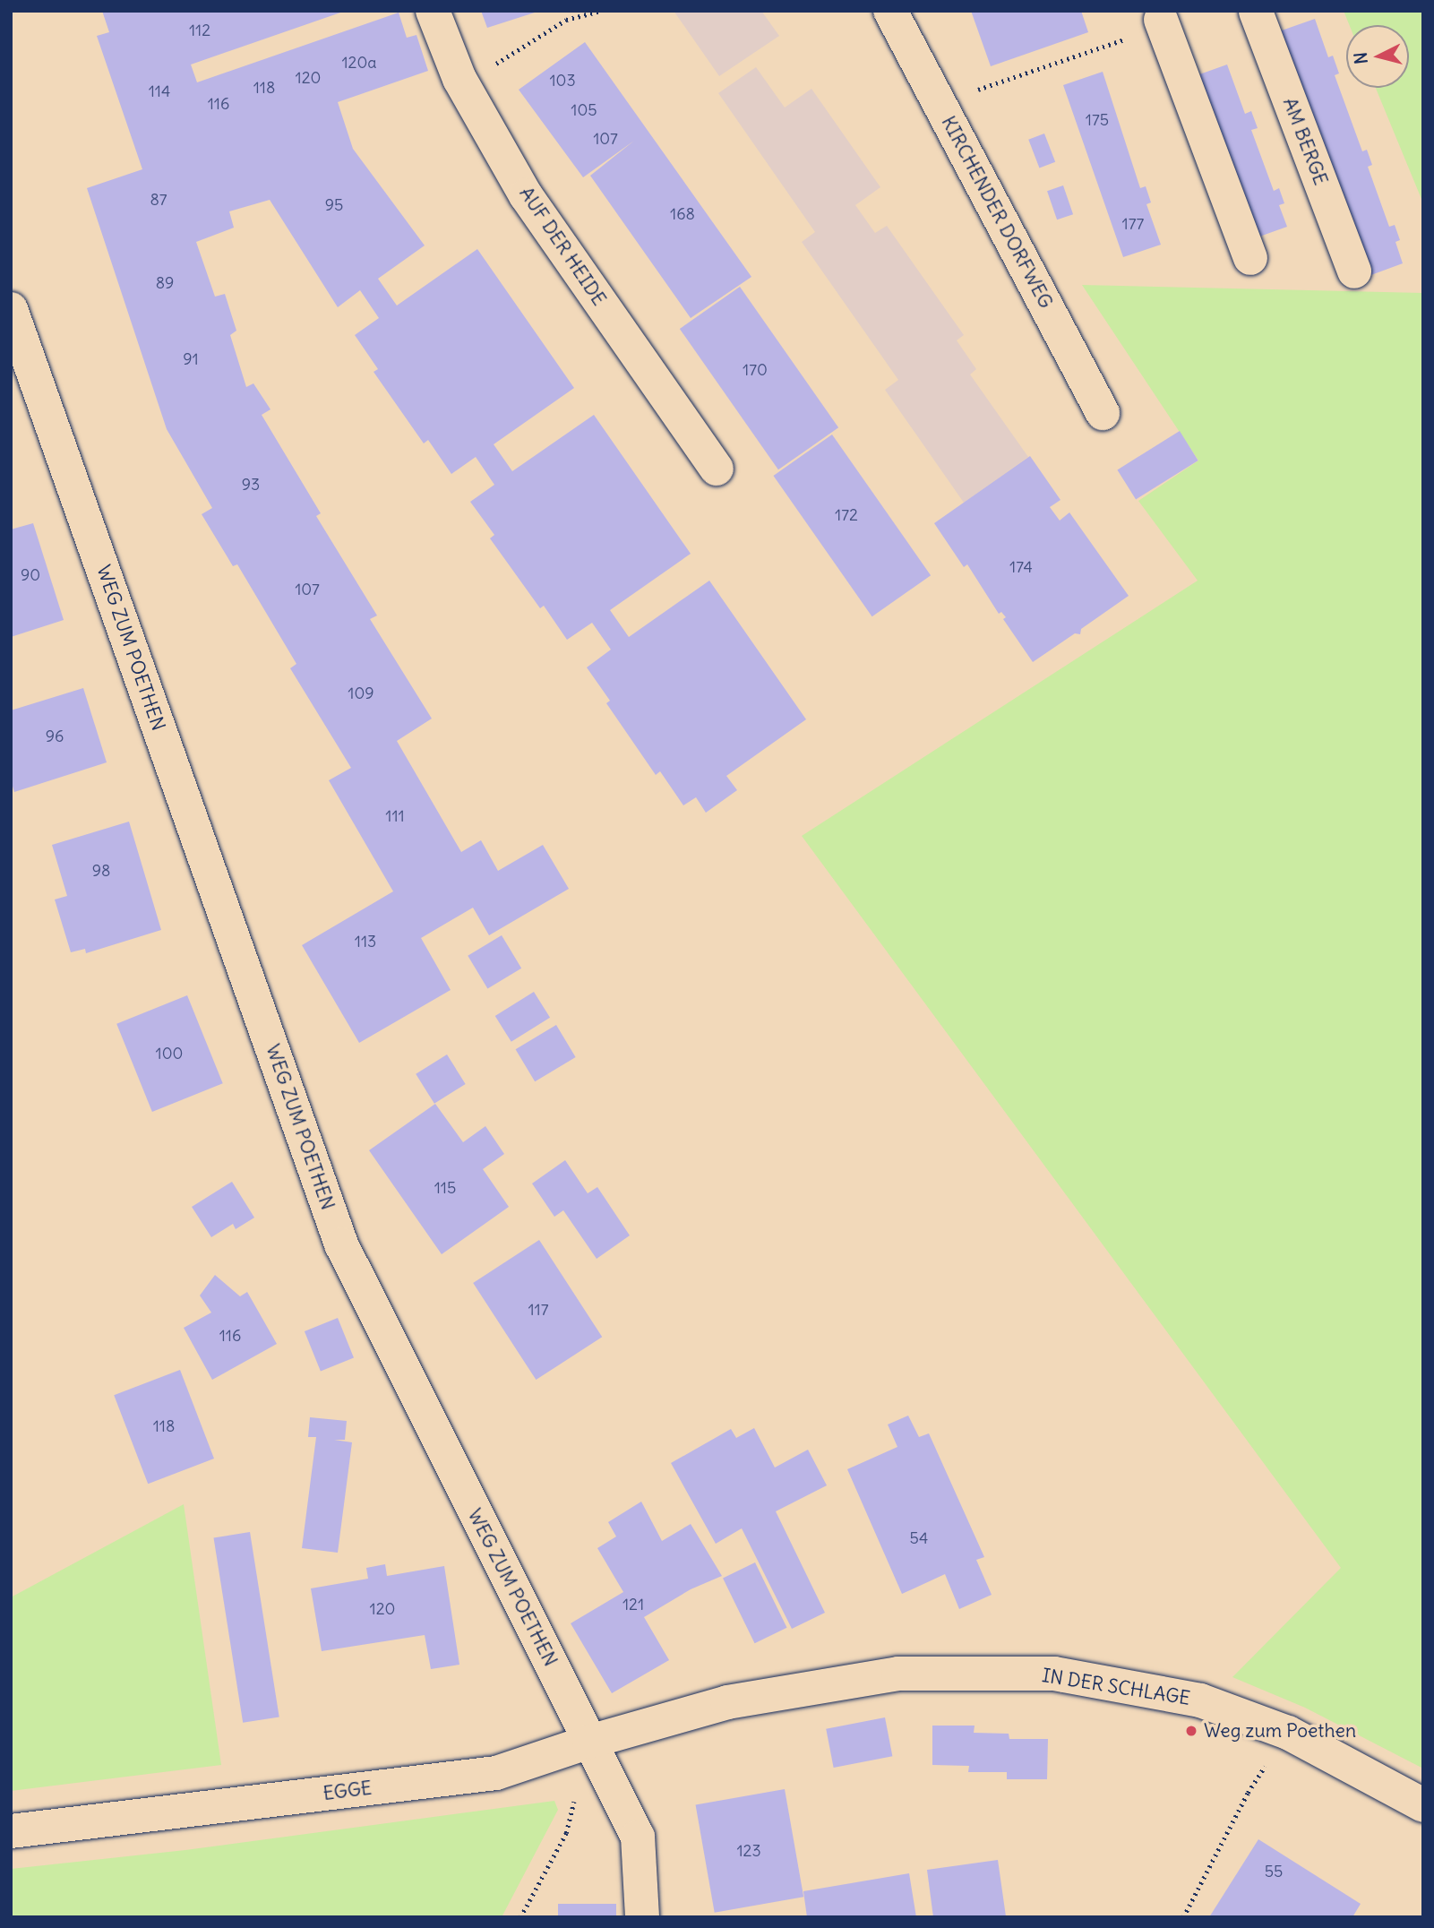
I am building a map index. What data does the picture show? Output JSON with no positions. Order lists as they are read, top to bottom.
{
  "streets": {
    "street": [
      "AM BERGE",
      "KIRCHENDER DORFWEG",
      "AUF DER HEIDE",
      "WEG ZUM POETHEN",
      "IN DER SCHLAGE",
      "EGGE"
    ]
  },
  "crossings": [
    ["WEG ZUM POETHEN", "EGGE"],
    ["IN DER SCHLAGE", "EGGE"]
  ],
  "places": ["Weg zum Poethen"],
  "house_numbers": [
    "112",
    "120a",
    "120",
    "103",
    "118",
    "114",
    "116",
    "105",
    "175",
    "107",
    "87",
    "95",
    "168",
    "177",
    "89",
    "91",
    "170",
    "93",
    "172",
    "174",
    "90",
    "107",
    "109",
    "96",
    "111",
    "98",
    "113",
    "100",
    "115",
    "117",
    "116",
    "118",
    "54",
    "121",
    "120",
    "123",
    "55"
  ],
  "north": "left"
}
